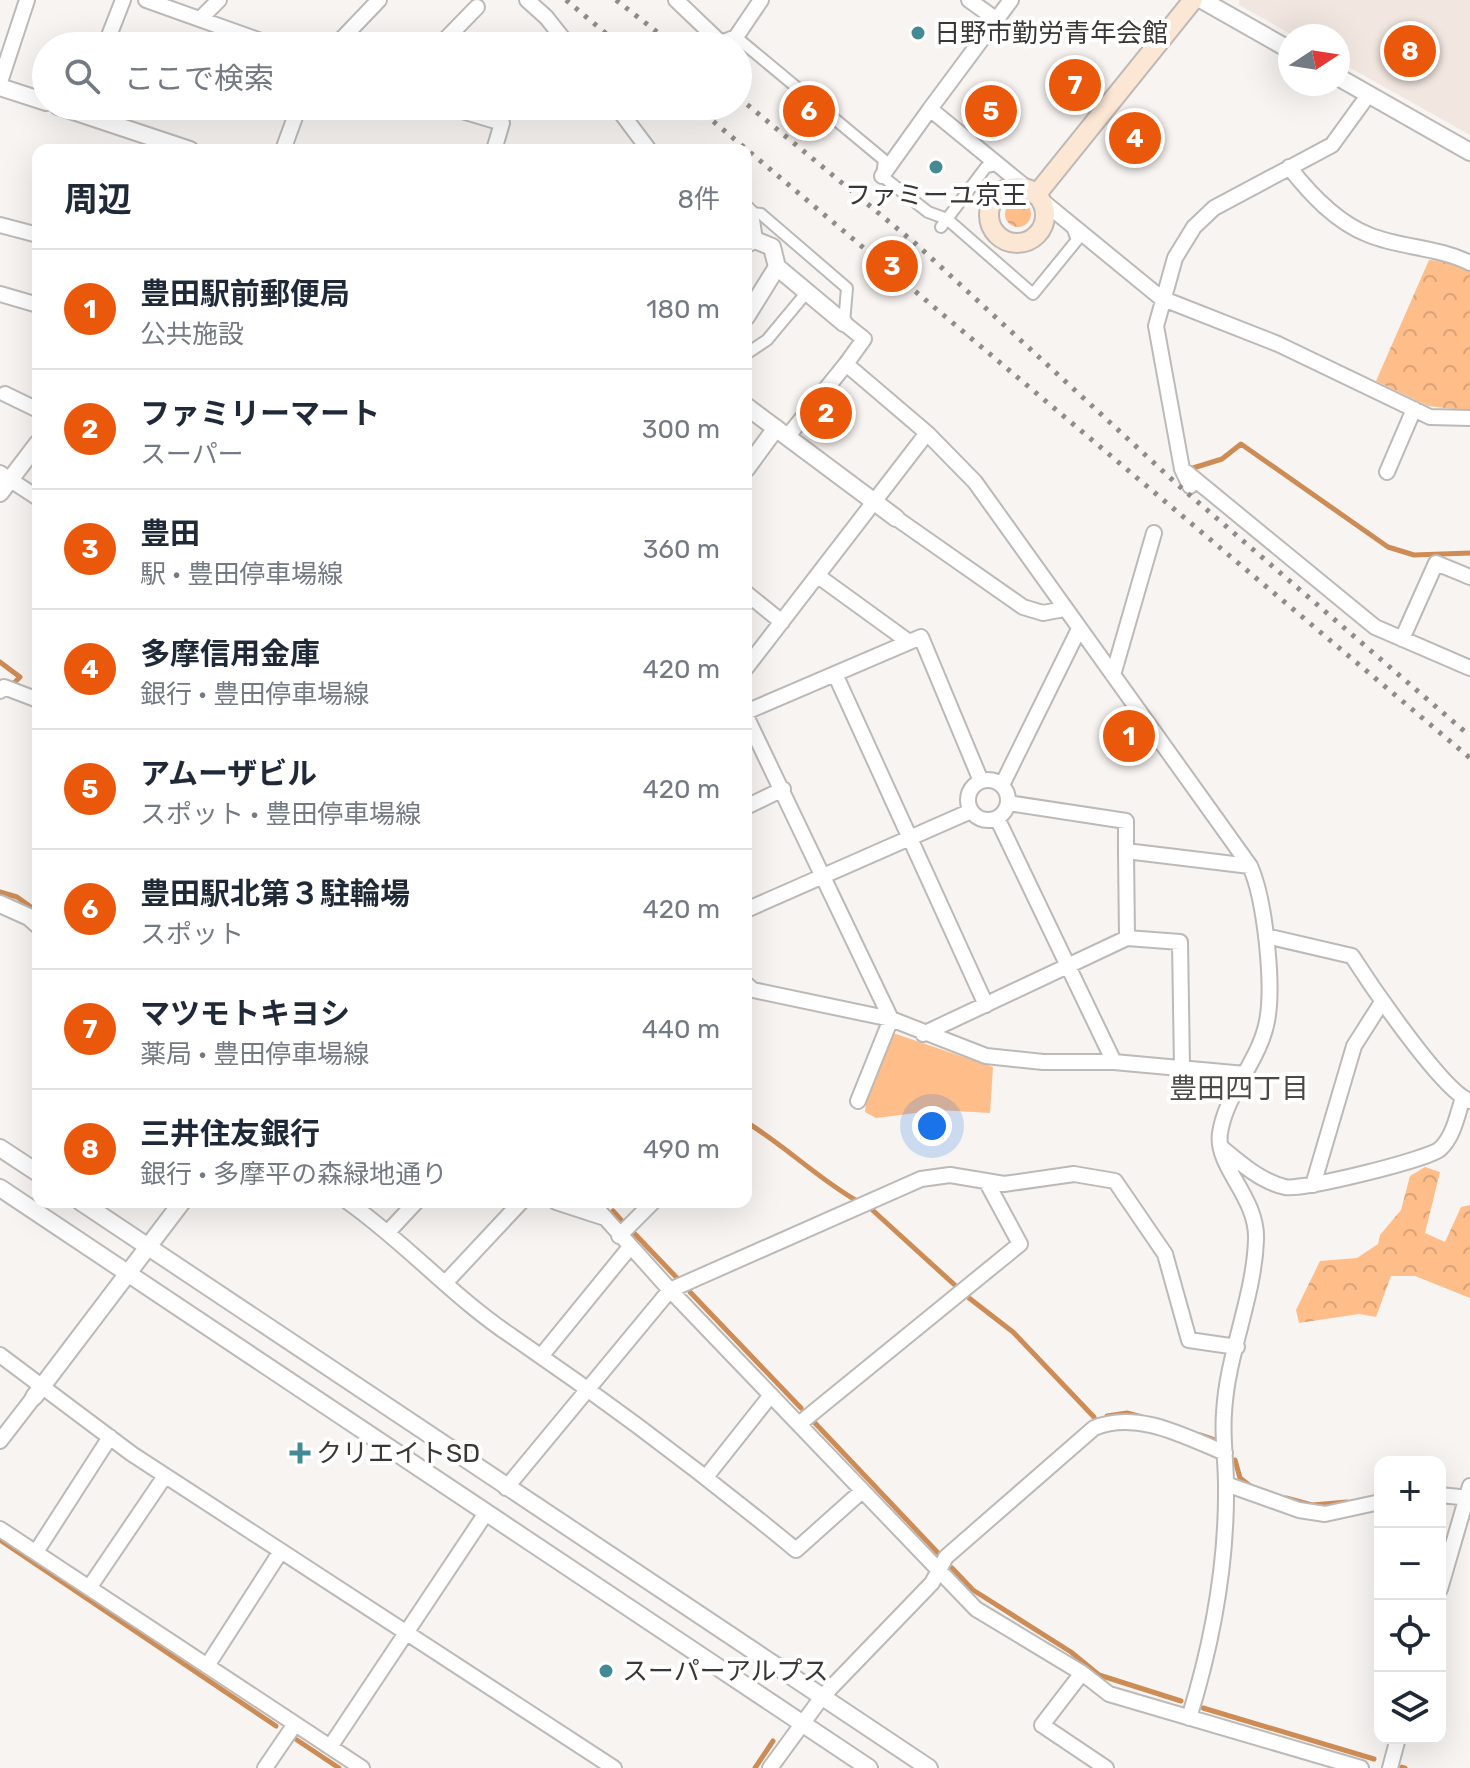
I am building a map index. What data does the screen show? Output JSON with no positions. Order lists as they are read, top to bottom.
{
  "districts": ["豊田四丁目"],
  "places": {
    "other": ["日野市勤労青年会館", "ファミーユ京王", "スーパーアルプス"],
    "health": ["クリエイトSD"]
  },
  "north": "right",
  "page": {
    "pins": [
      "8",
      "7",
      "5",
      "6",
      "4",
      "3",
      "2",
      "1"
    ],
    "search": "ここで検索",
    "heading": ["周辺", "8件"],
    "list": [
      {
        "mark": "1",
        "name": "豊田駅前郵便局",
        "note": "公共施設",
        "value": "180 m"
      },
      {
        "mark": "2",
        "name": "ファミリーマート",
        "note": "スーパー",
        "value": "300 m"
      },
      {
        "mark": "3",
        "name": "豊田",
        "note": "駅 · 豊田停車場線",
        "value": "360 m"
      },
      {
        "mark": "4",
        "name": "多摩信用金庫",
        "note": "銀行 · 豊田停車場線",
        "value": "420 m"
      },
      {
        "mark": "5",
        "name": "アムーザビル",
        "note": "スポット · 豊田停車場線",
        "value": "420 m"
      },
      {
        "mark": "6",
        "name": "豊田駅北第３駐輪場",
        "note": "スポット",
        "value": "420 m"
      },
      {
        "mark": "7",
        "name": "マツモトキヨシ",
        "note": "薬局 · 豊田停車場線",
        "value": "440 m"
      },
      {
        "mark": "8",
        "name": "三井住友銀行",
        "note": "銀行 · 多摩平の森緑地通り",
        "value": "490 m"
      }
    ],
    "map_buttons": ["+", "−"]
  }
}
